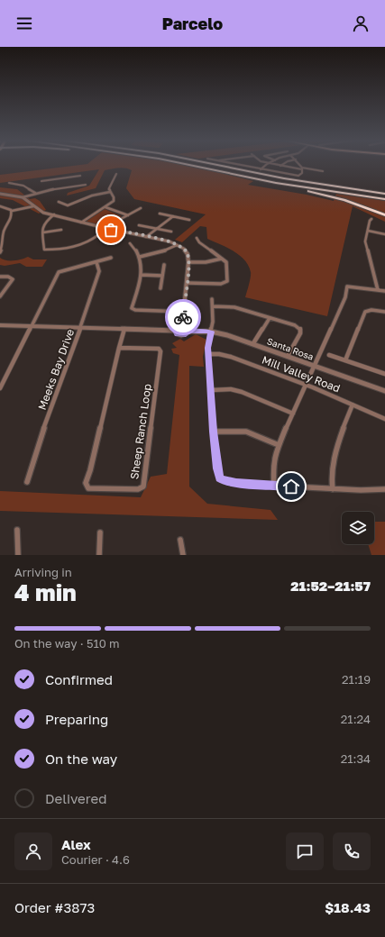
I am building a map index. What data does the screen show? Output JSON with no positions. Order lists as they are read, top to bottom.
{
  "streets": {
    "street": [
      "Santa Rosa",
      "Meeks Bay Drive",
      "Mill Valley Road",
      "Sheep Ranch Loop"
    ]
  },
  "page": {
    "header": "Parcelo",
    "heading": ["4 min", "Arriving in", "21:52–21:57"],
    "panel": [
      "Alex",
      "Courier · 4.6",
      "Order #3873",
      "$18.43"
    ],
    "bar": "On the way · 510 m",
    "list": [
      ["Confirmed", "21:19"],
      ["Preparing", "21:24"],
      ["On the way", "21:34"],
      "Delivered"
    ]
  }
}
